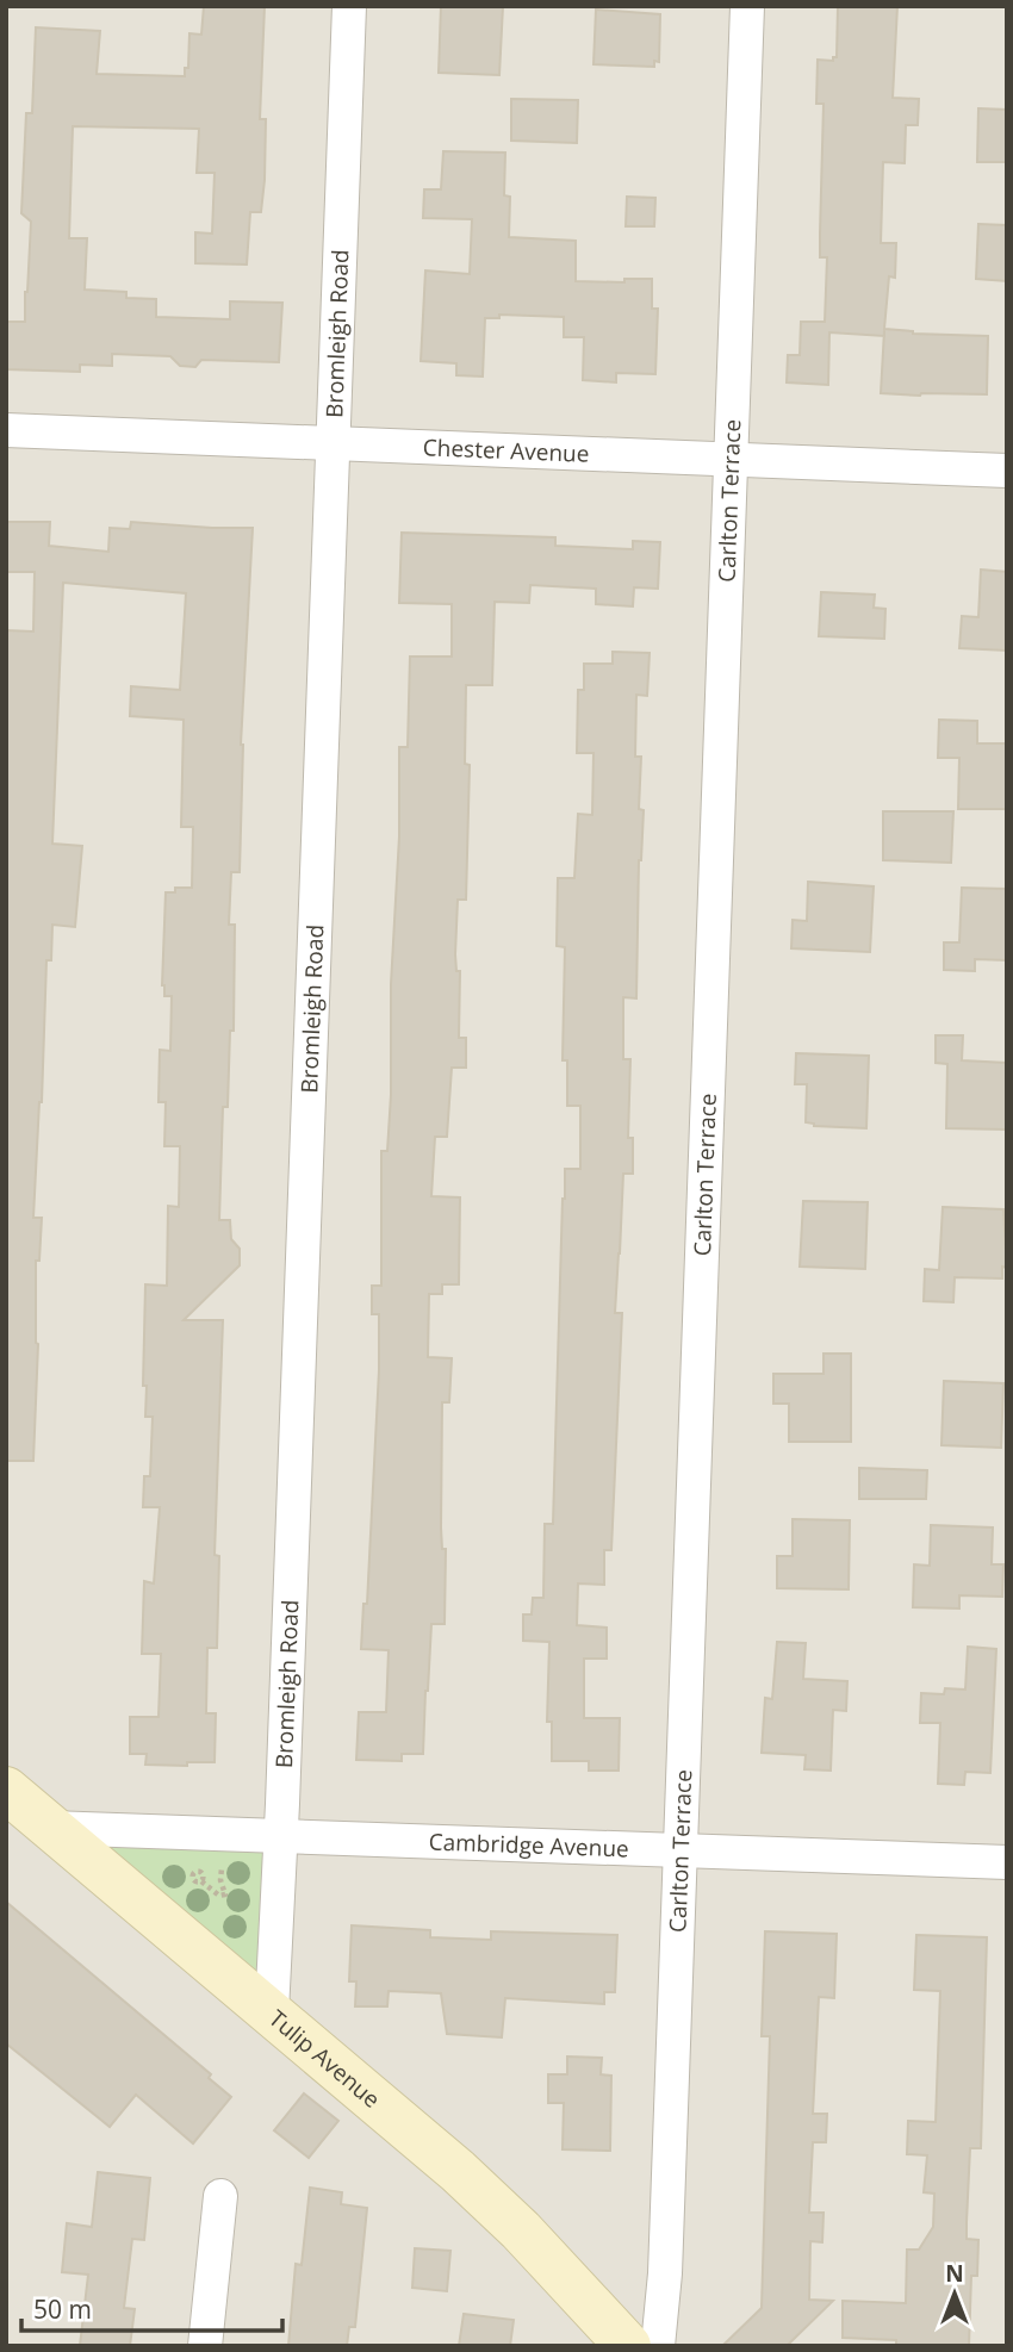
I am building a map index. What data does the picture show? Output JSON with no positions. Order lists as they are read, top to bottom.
{
  "streets": {
    "main road": ["Tulip Avenue"],
    "street": [
      "Bromleigh Road",
      "Chester Avenue",
      "Carlton Terrace",
      "Cambridge Avenue"
    ]
  },
  "crossings": [
    ["Bromleigh Road", "Chester Avenue"],
    ["Bromleigh Road", "Cambridge Avenue"],
    ["Bromleigh Road", "Tulip Avenue"],
    ["Chester Avenue", "Carlton Terrace"],
    ["Carlton Terrace", "Cambridge Avenue"],
    ["Cambridge Avenue", "Tulip Avenue"]
  ],
  "scale_bar": "50 m",
  "north": "top"
}
